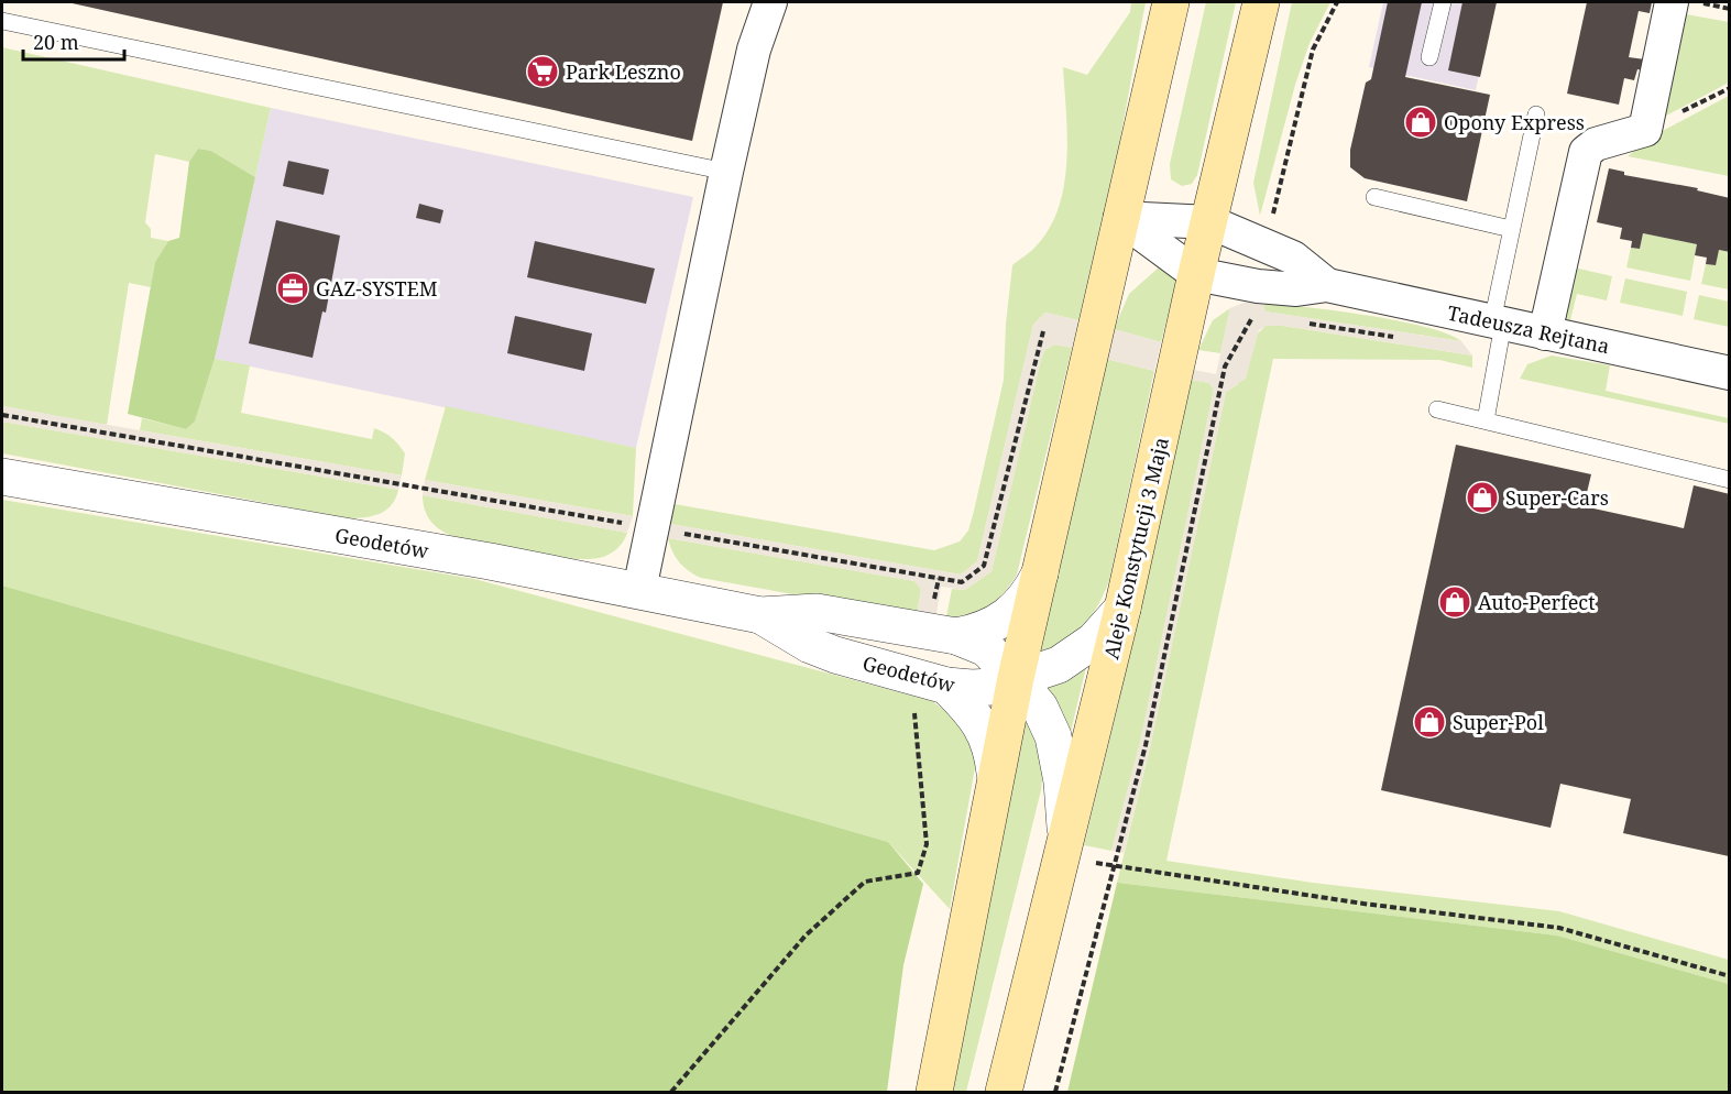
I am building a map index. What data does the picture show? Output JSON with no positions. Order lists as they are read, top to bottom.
{
  "streets": {
    "main road": ["Aleje Konstytucji 3 Maja"],
    "street": ["Tadeusza Rejtana", "Geodetów"]
  },
  "crossings": [
    ["Tadeusza Rejtana", "Aleje Konstytucji 3 Maja"],
    ["Geodetów", "Aleje Konstytucji 3 Maja"]
  ],
  "places": {
    "supermarket": ["Park Leszno"],
    "shop": [
      "Opony Express",
      "Super-Cars",
      "Auto-Perfect",
      "Super-Pol"
    ],
    "office": ["GAZ-SYSTEM"]
  },
  "scale_bar": "20 m"
}
